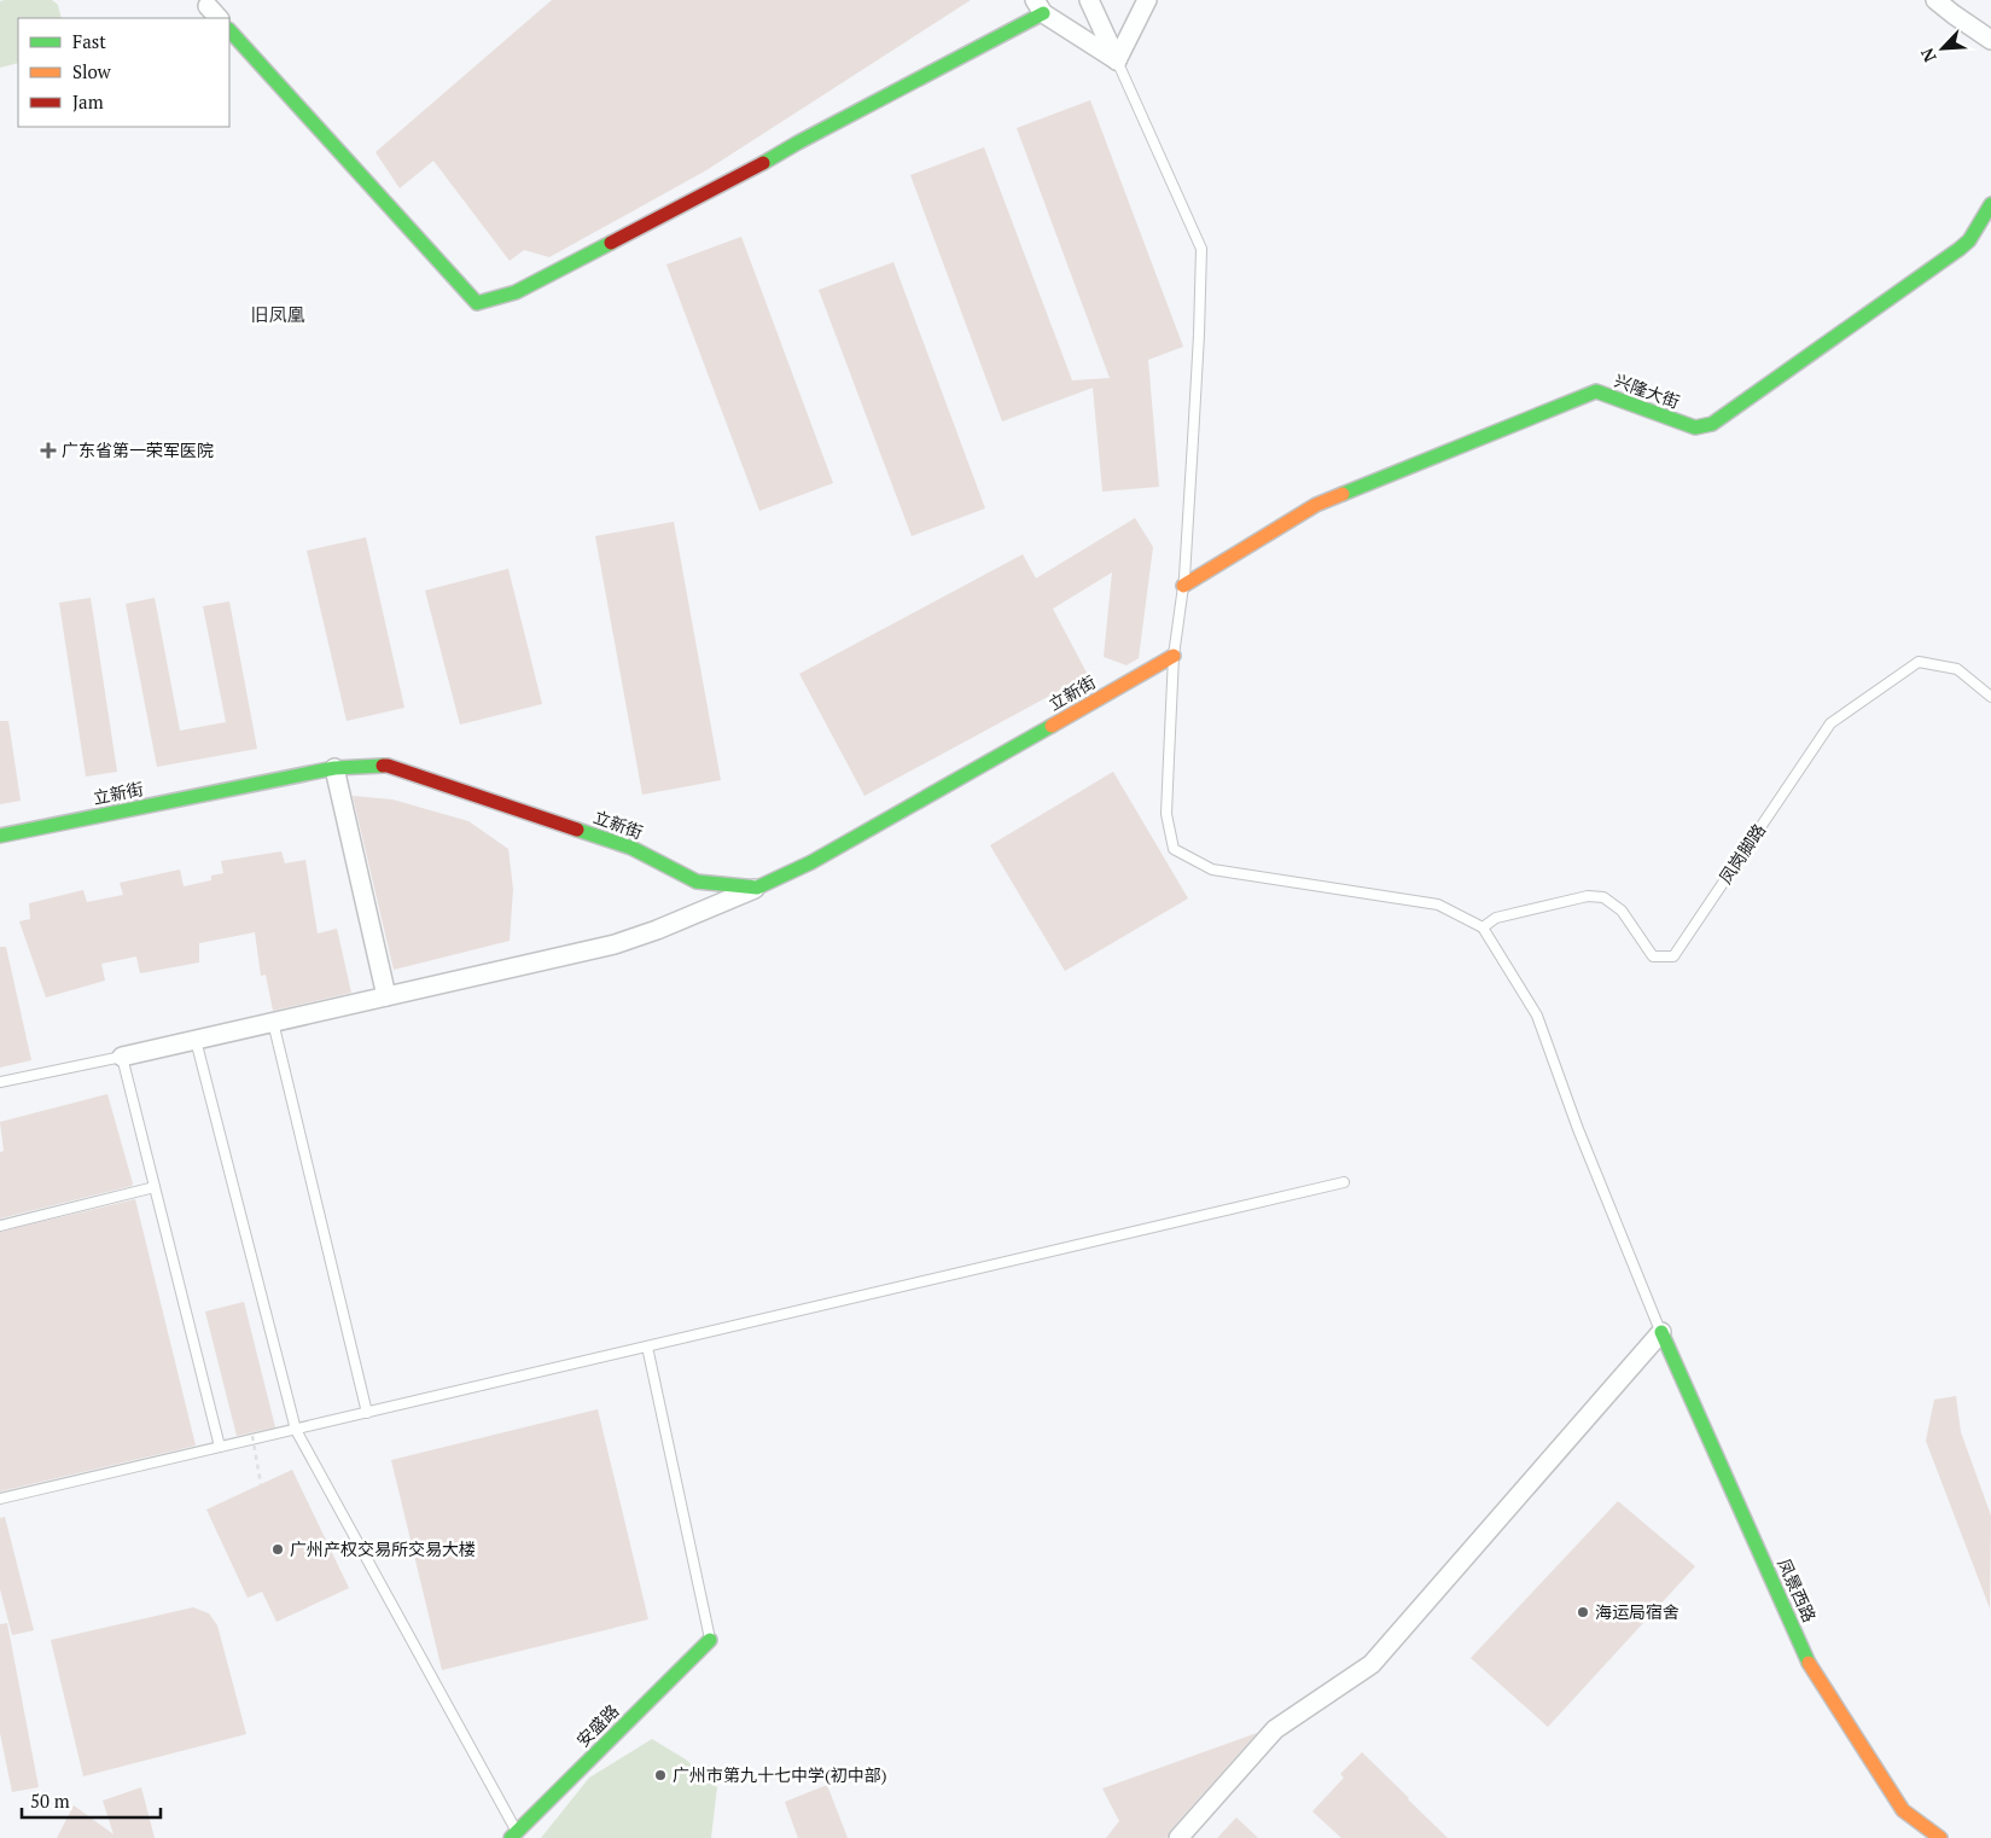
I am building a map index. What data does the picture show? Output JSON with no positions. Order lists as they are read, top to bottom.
{
  "streets": {
    "street": [
      "兴隆大街",
      "立新街",
      "凤景西路",
      "安盛路"
    ],
    "lane": ["凤岗脚路"]
  },
  "districts": ["旧凤凰"],
  "places": {
    "health": ["广东省第一荣军医院"],
    "other": ["广州产权交易所交易大楼", "海运局宿舍", "广州市第九十七中学(初中部)"]
  },
  "legend": ["Fast", "Slow", "Jam"],
  "scale_bar": "50 m",
  "north": "bottom left"
}
